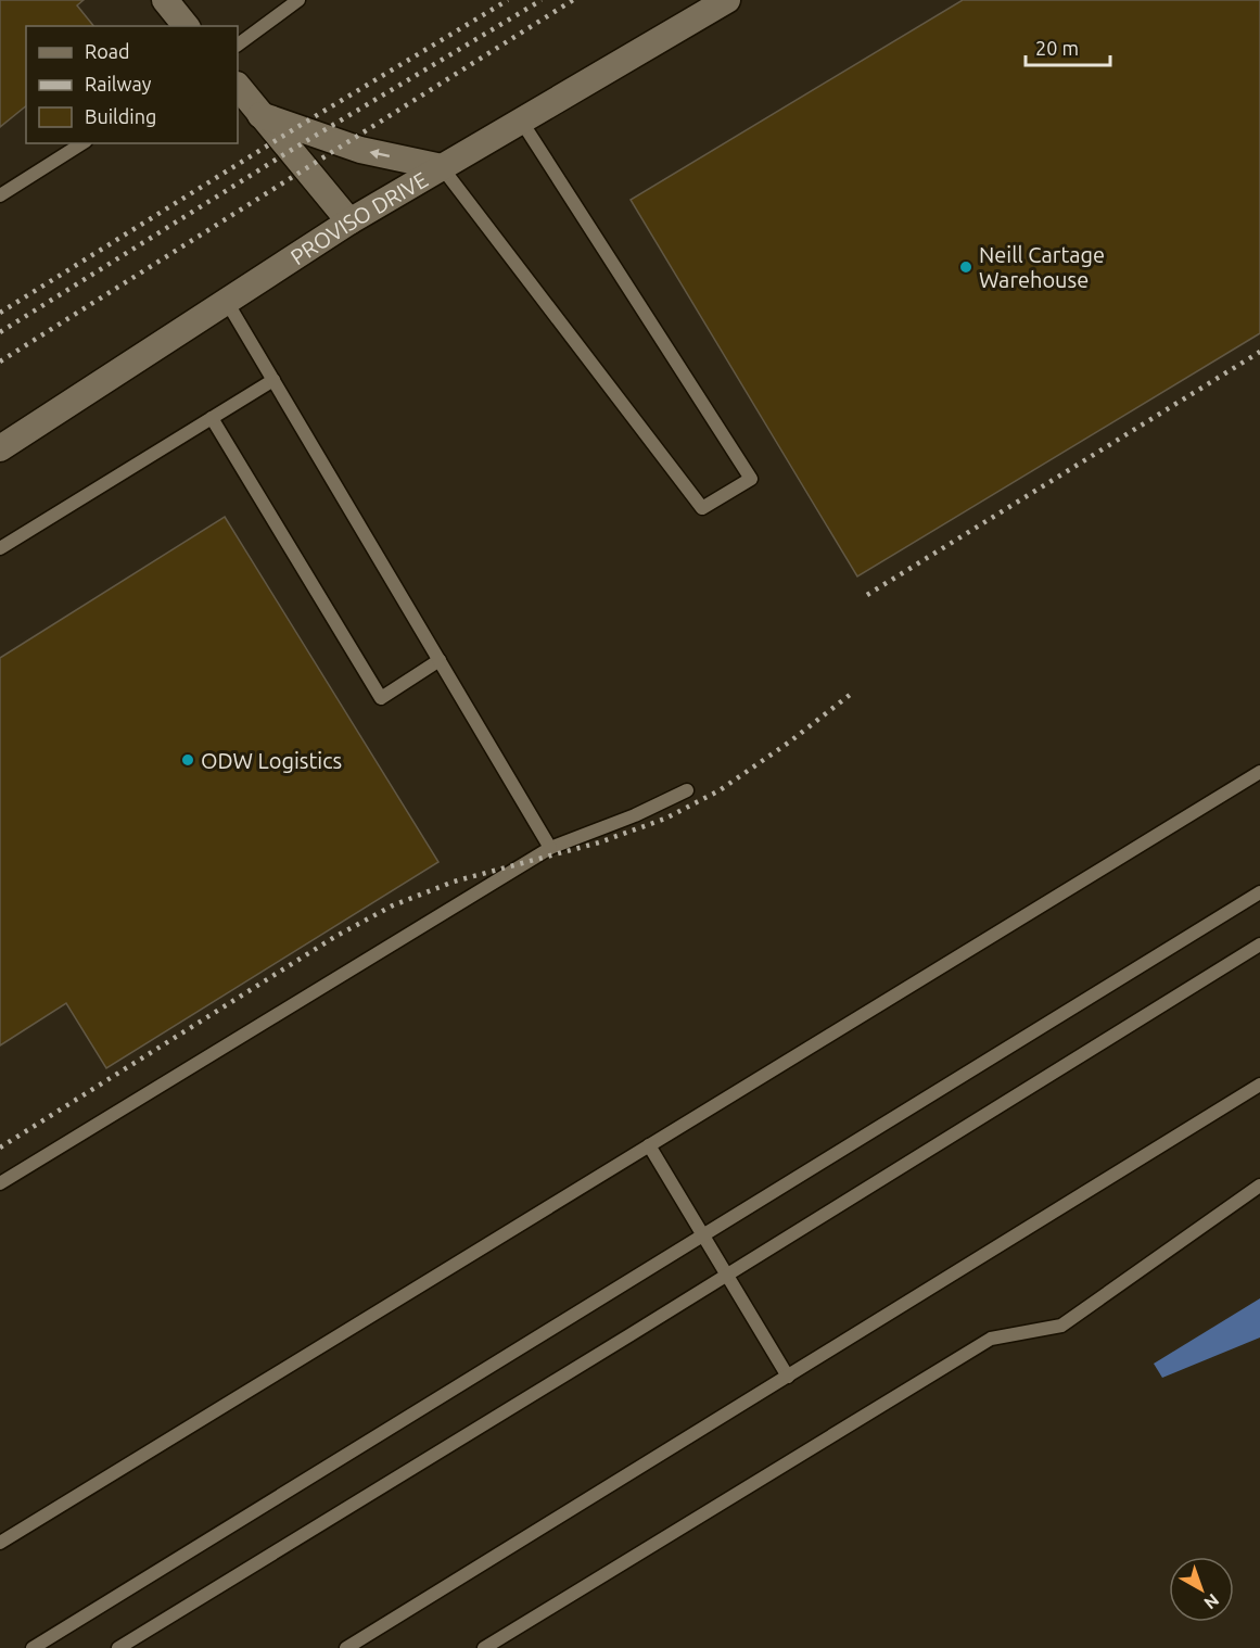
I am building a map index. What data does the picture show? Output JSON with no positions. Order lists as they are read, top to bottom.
{
  "streets": {
    "street": ["PROVISO DRIVE"]
  },
  "places": ["Neill Cartage Warehouse", "ODW Logistics"],
  "legend": ["Road", "Railway", "Building"],
  "scale_bar": "20 m",
  "north": "bottom right"
}
